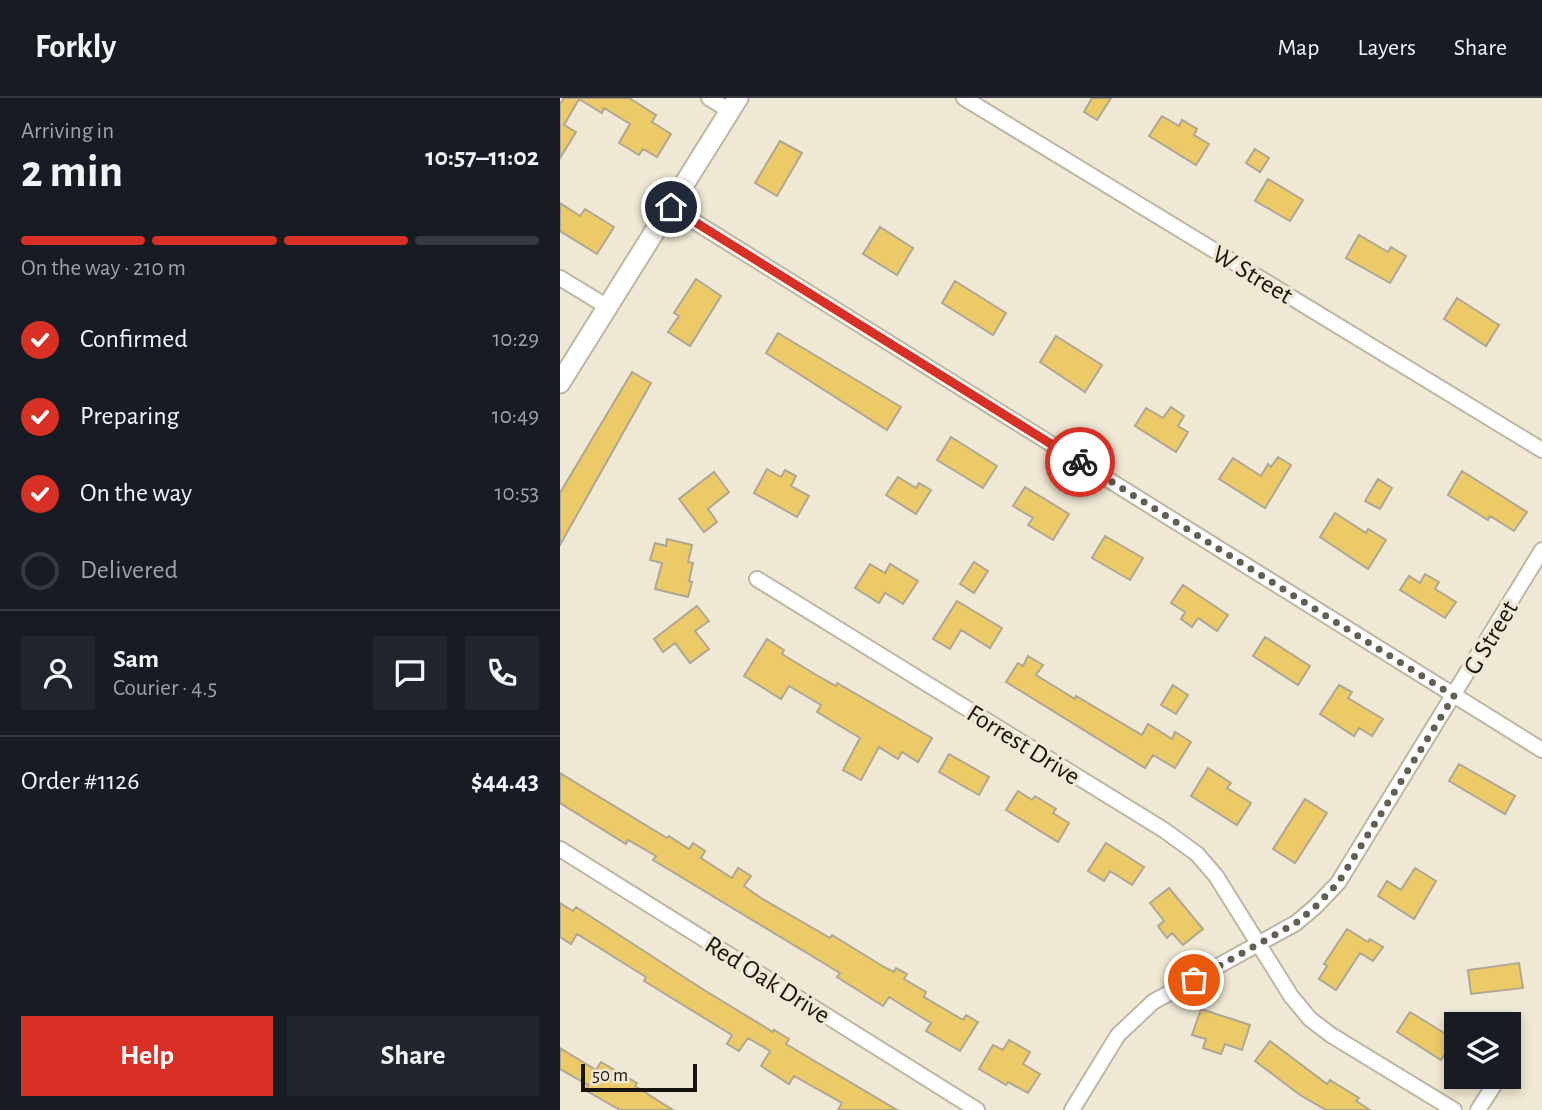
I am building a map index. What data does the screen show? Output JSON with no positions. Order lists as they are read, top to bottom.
{
  "streets": {
    "street": [
      "W Street",
      "G Street",
      "Forrest Drive",
      "Red Oak Drive"
    ]
  },
  "crossings": [
    ["G Street", "Forrest Drive"]
  ],
  "scale_bar": "50 m",
  "page": {
    "header": "Forkly",
    "nav": ["Map", "Layers", "Share"],
    "heading": ["2 min", "Arriving in", "10:57–11:02"],
    "panel": [
      "Sam",
      "Courier · 4.5",
      "Order #1126",
      "$44.43"
    ],
    "bar": "On the way · 210 m",
    "list": [
      ["Confirmed", "10:29"],
      ["Preparing", "10:49"],
      ["On the way", "10:53"],
      "Delivered"
    ],
    "buttons": ["Help", "Share"],
    "scale": "50 m"
  }
}
